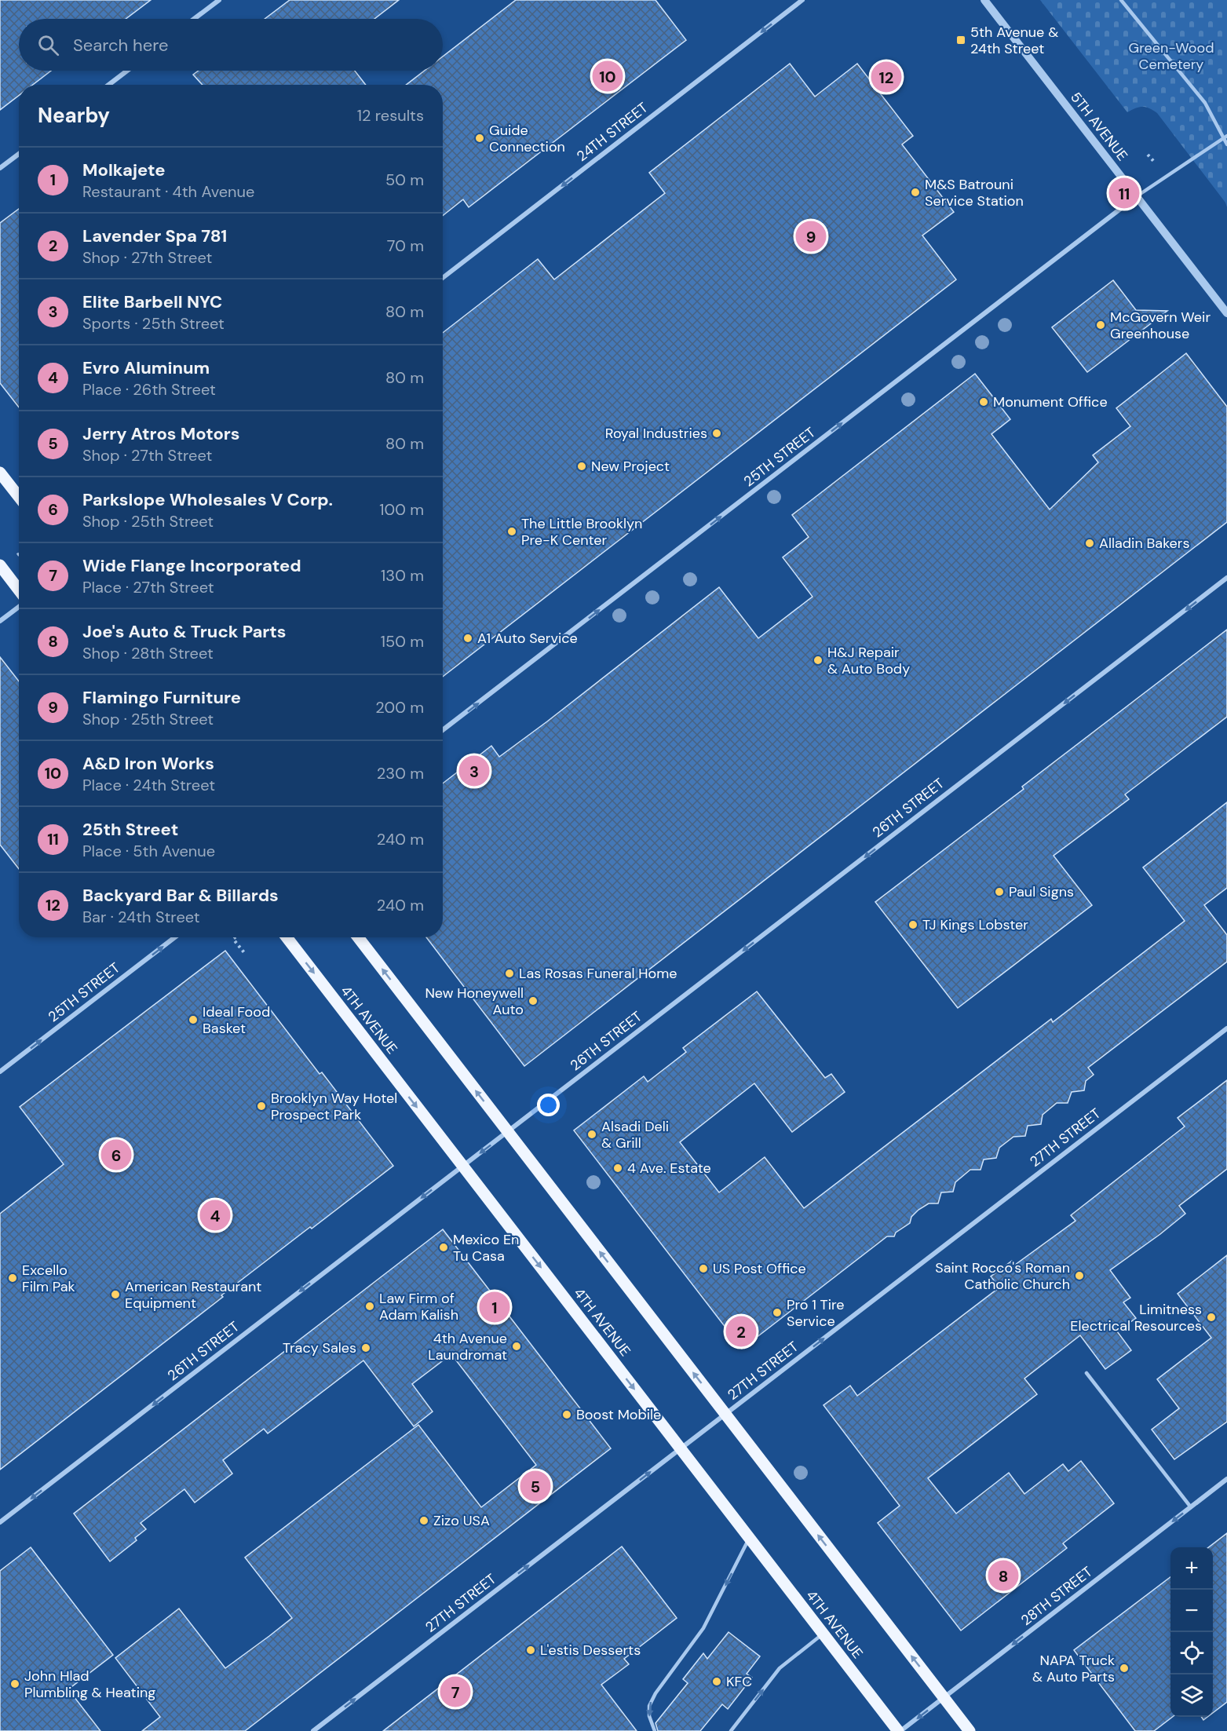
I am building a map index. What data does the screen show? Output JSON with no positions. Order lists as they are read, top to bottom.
{
  "streets": {
    "main road": ["4TH AVENUE"],
    "street": [
      "5TH AVENUE",
      "24TH STREET",
      "25TH STREET",
      "26TH STREET",
      "27TH STREET",
      "28TH STREET"
    ]
  },
  "crossings": [
    ["5TH AVENUE", "25TH STREET"],
    ["26TH STREET", "4TH AVENUE"],
    ["4TH AVENUE", "27TH STREET"],
    ["4TH AVENUE", "28TH STREET"]
  ],
  "one_way": [
    "24TH STREET",
    "25TH STREET",
    "26TH STREET",
    "27TH STREET",
    "28TH STREET"
  ],
  "parks": ["Green-Wood Cemetery"],
  "places": {
    "transit": ["5th Avenue & 24th Street"],
    "other": [
      "Guide Connection",
      "M&S Batrouni Service Station",
      "McGovern Weir Greenhouse",
      "Monument Office",
      "Royal Industries",
      "New Project",
      "The Little Brooklyn Pre-K Center",
      "Alladin Bakers",
      "A1 Auto Service",
      "H&J Repair & Auto Body",
      "Paul Signs",
      "TJ Kings Lobster",
      "Las Rosas Funeral Home",
      "New Honeywell Auto",
      "Ideal Food Basket",
      "Brooklyn Way Hotel Prospect Park",
      "Alsadi Deli & Grill",
      "4 Ave. Estate",
      "Mexico En Tu Casa",
      "US Post Office",
      "Saint Rocco's Roman Catholic Church",
      "Excello Film Pak",
      "American Restaurant Equipment",
      "Law Firm of Adam Kalish",
      "Pro 1 Tire Service",
      "Limitness Electrical Resources",
      "4th Avenue Laundromat",
      "Tracy Sales",
      "Boost Mobile",
      "Zizo USA",
      "L'estis Desserts",
      "NAPA Truck & Auto Parts",
      "KFC",
      "John Hlad Plumbling & Heating"
    ]
  },
  "page": {
    "search": "Search here",
    "pins": [
      "10",
      "12",
      "11",
      "9",
      "3",
      "6",
      "4",
      "1",
      "2",
      "5",
      "8",
      "7"
    ],
    "heading": ["Nearby", "12 results"],
    "list": [
      {
        "mark": "1",
        "name": "Molkajete",
        "note": "Restaurant · 4th Avenue",
        "value": "50 m"
      },
      {
        "mark": "2",
        "name": "Lavender Spa 781",
        "note": "Shop · 27th Street",
        "value": "70 m"
      },
      {
        "mark": "3",
        "name": "Elite Barbell NYC",
        "note": "Sports · 25th Street",
        "value": "80 m"
      },
      {
        "mark": "4",
        "name": "Evro Aluminum",
        "note": "Place · 26th Street",
        "value": "80 m"
      },
      {
        "mark": "5",
        "name": "Jerry Atros Motors",
        "note": "Shop · 27th Street",
        "value": "80 m"
      },
      {
        "mark": "6",
        "name": "Parkslope Wholesales V Corp.",
        "note": "Shop · 25th Street",
        "value": "100 m"
      },
      {
        "mark": "7",
        "name": "Wide Flange Incorporated",
        "note": "Place · 27th Street",
        "value": "130 m"
      },
      {
        "mark": "8",
        "name": "Joe's Auto & Truck Parts",
        "note": "Shop · 28th Street",
        "value": "150 m"
      },
      {
        "mark": "9",
        "name": "Flamingo Furniture",
        "note": "Shop · 25th Street",
        "value": "200 m"
      },
      {
        "mark": "10",
        "name": "A&D Iron Works",
        "note": "Place · 24th Street",
        "value": "230 m"
      },
      {
        "mark": "11",
        "name": "25th Street",
        "note": "Place · 5th Avenue",
        "value": "240 m"
      },
      {
        "mark": "12",
        "name": "Backyard Bar & Billards",
        "note": "Bar · 24th Street",
        "value": "240 m"
      }
    ],
    "map_buttons": ["+", "−"]
  }
}
